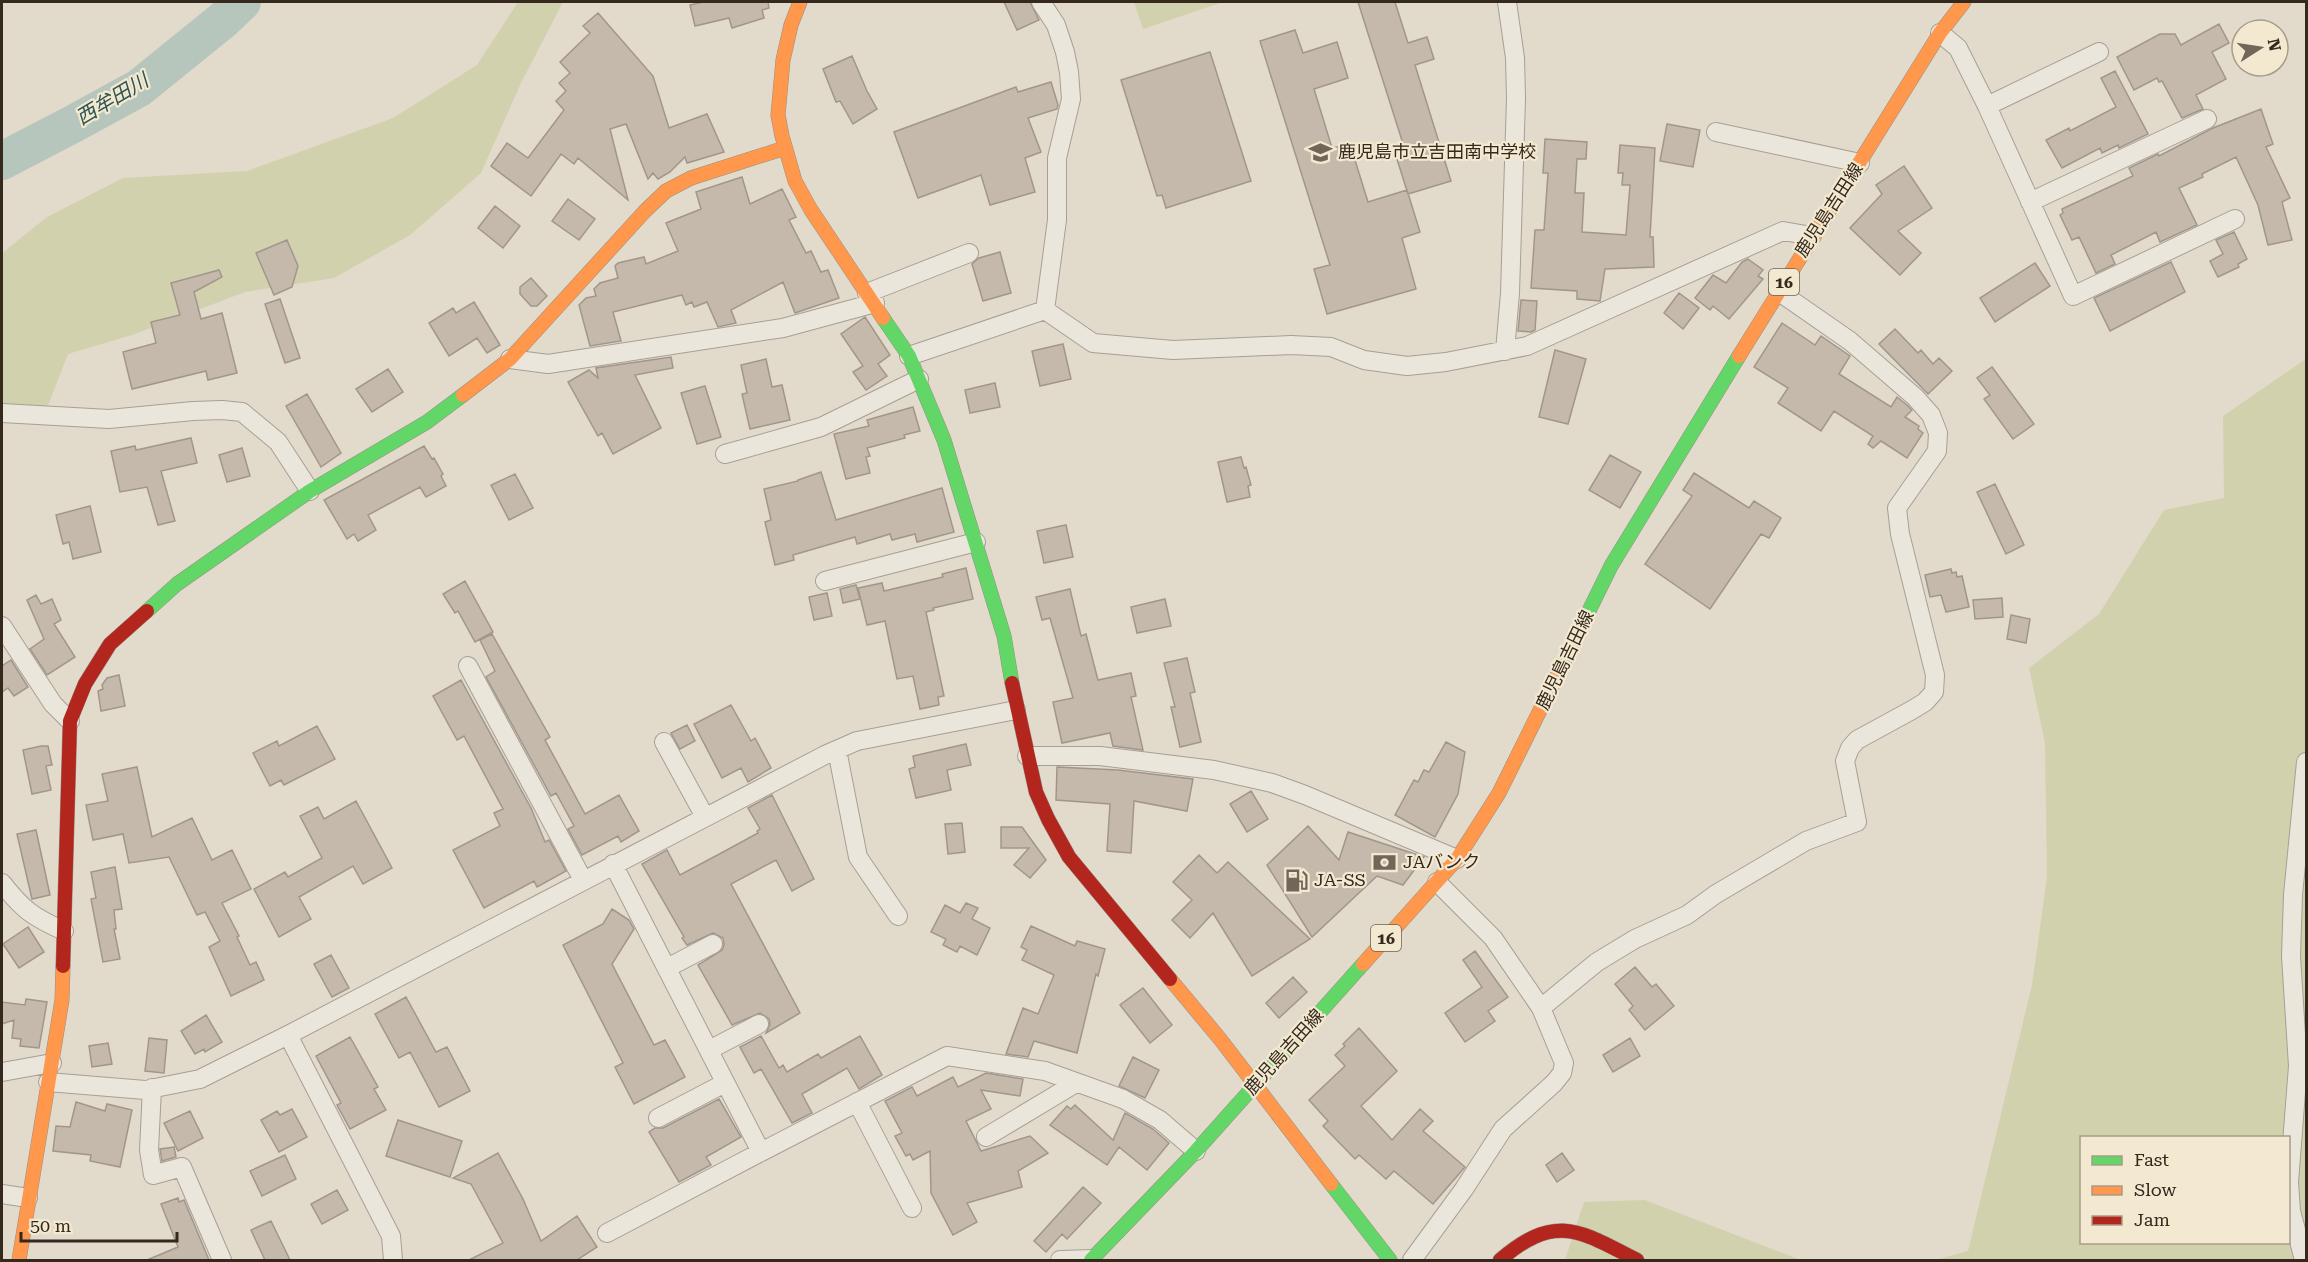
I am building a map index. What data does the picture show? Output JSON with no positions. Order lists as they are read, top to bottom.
{
  "streets": {
    "street": ["鹿児島吉田線", "16"]
  },
  "water": ["西牟田川"],
  "places": {
    "school or university": ["鹿児島市立吉田南中学校"],
    "bank": ["JAバンク"],
    "fuel station": ["JA-SS"]
  },
  "legend": ["Fast", "Slow", "Jam"],
  "scale_bar": "50 m",
  "north": "right"
}
